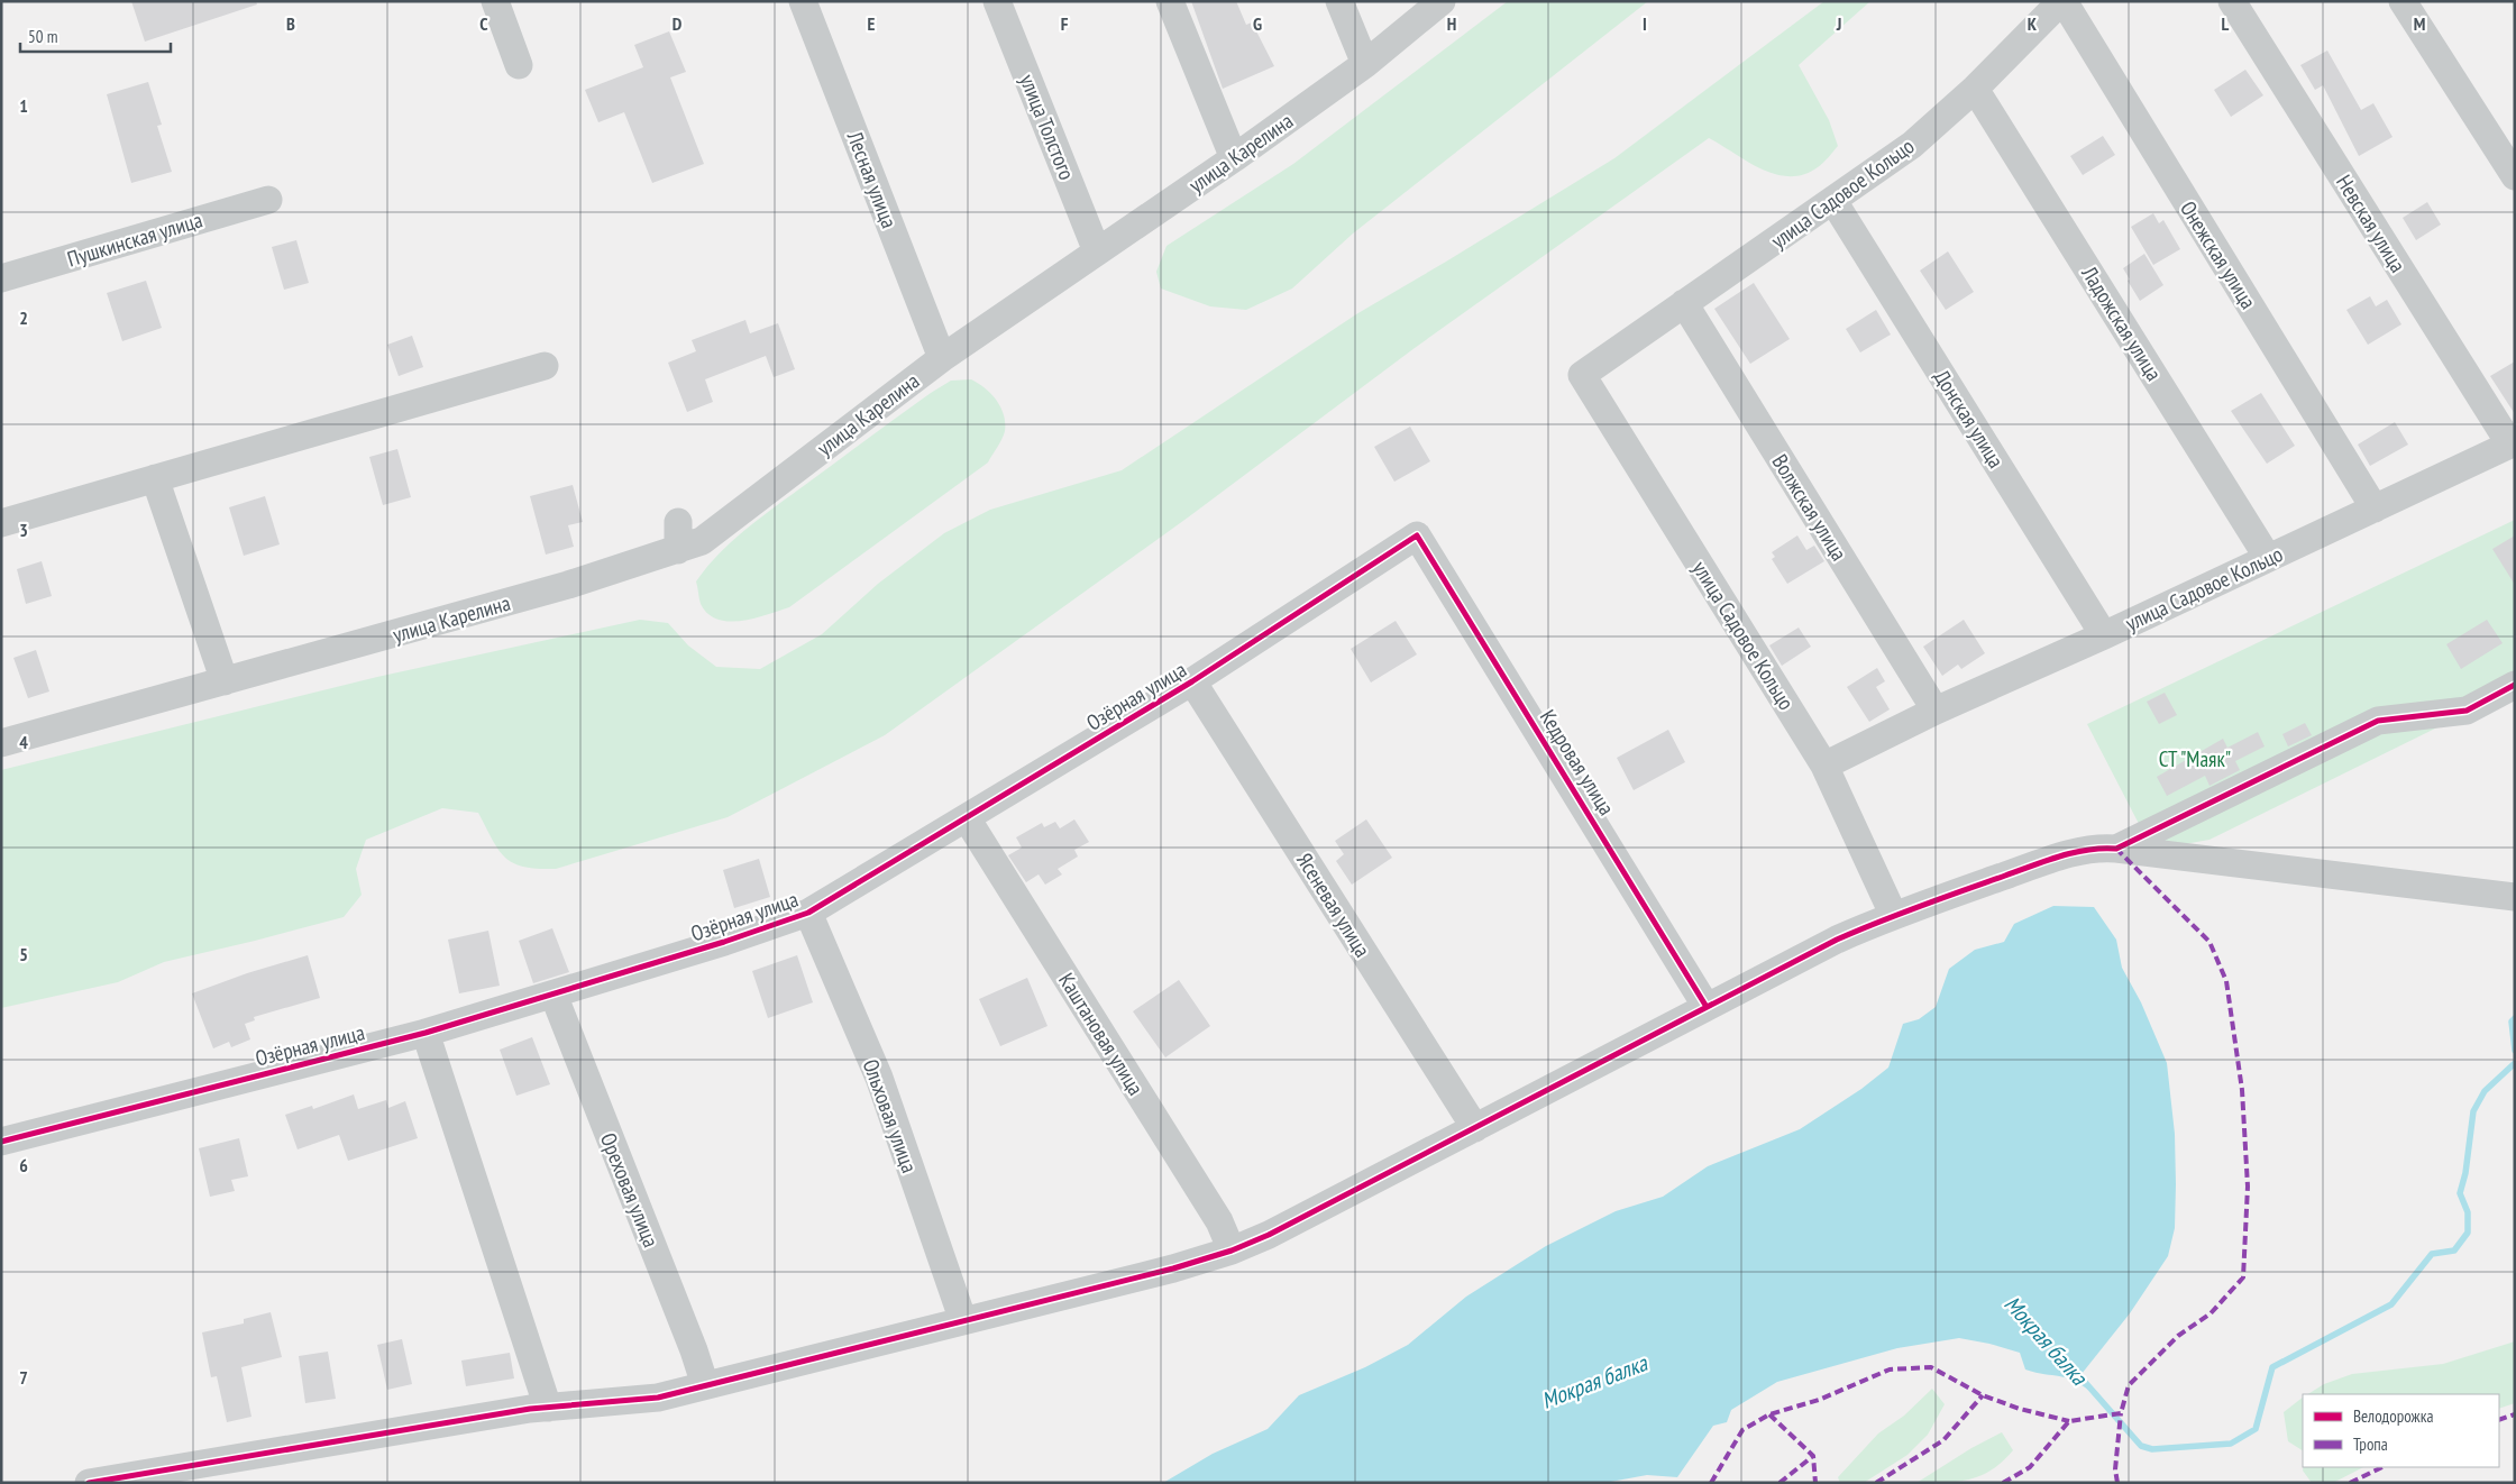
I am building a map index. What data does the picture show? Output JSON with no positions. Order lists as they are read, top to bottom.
{
  "streets": {
    "street": [
      "улица Толстого",
      "улица Карелина",
      "Лесная улица",
      "улица Садовое Кольцо",
      "Невская улица",
      "Пушкинская улица",
      "Онежская улица",
      "Ладожская улица",
      "Донская улица",
      "Волжская улица",
      "Озёрная улица",
      "Кедровая улица",
      "Ясеневая улица",
      "Каштановая улица",
      "Ольховая улица",
      "Ореховая улица"
    ]
  },
  "crossings": [
    ["улица Толстого", "улица Карелина"],
    ["улица Карелина", "Лесная улица"],
    ["улица Садовое Кольцо", "Невская улица"],
    ["улица Садовое Кольцо", "Онежская улица"],
    ["улица Садовое Кольцо", "Ладожская улица"],
    ["улица Садовое Кольцо", "Донская улица"],
    ["улица Садовое Кольцо", "Волжская улица"],
    ["Озёрная улица", "Кедровая улица"],
    ["Озёрная улица", "Ясеневая улица"],
    ["Озёрная улица", "Каштановая улица"],
    ["Озёрная улица", "Ольховая улица"],
    ["Озёрная улица", "Ореховая улица"]
  ],
  "water": ["Мокрая балка"],
  "parks": ["СТ \"Маяк\""],
  "legend": ["Велодорожка", "Тропа"],
  "scale_bar": "50 m",
  "grid": {
    "columns": [
      "B",
      "C",
      "D",
      "E",
      "F",
      "G",
      "H",
      "I",
      "J",
      "K",
      "L",
      "M"
    ],
    "rows": [
      "1",
      "2",
      "3",
      "4",
      "5",
      "6",
      "7"
    ]
  }
}
